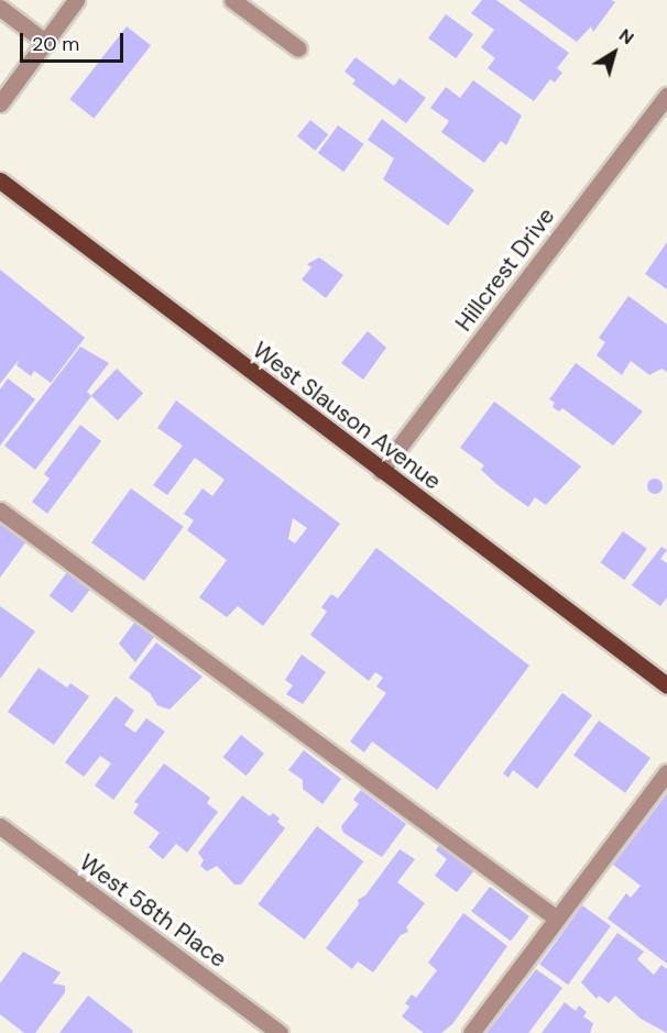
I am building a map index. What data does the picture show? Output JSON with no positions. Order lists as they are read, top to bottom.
{
  "streets": {
    "main road": ["West Slauson Avenue"],
    "street": ["Hillcrest Drive", "West 58th Place"]
  },
  "crossings": [
    ["Hillcrest Drive", "West Slauson Avenue"]
  ],
  "scale_bar": "20 m",
  "north": "top right"
}
